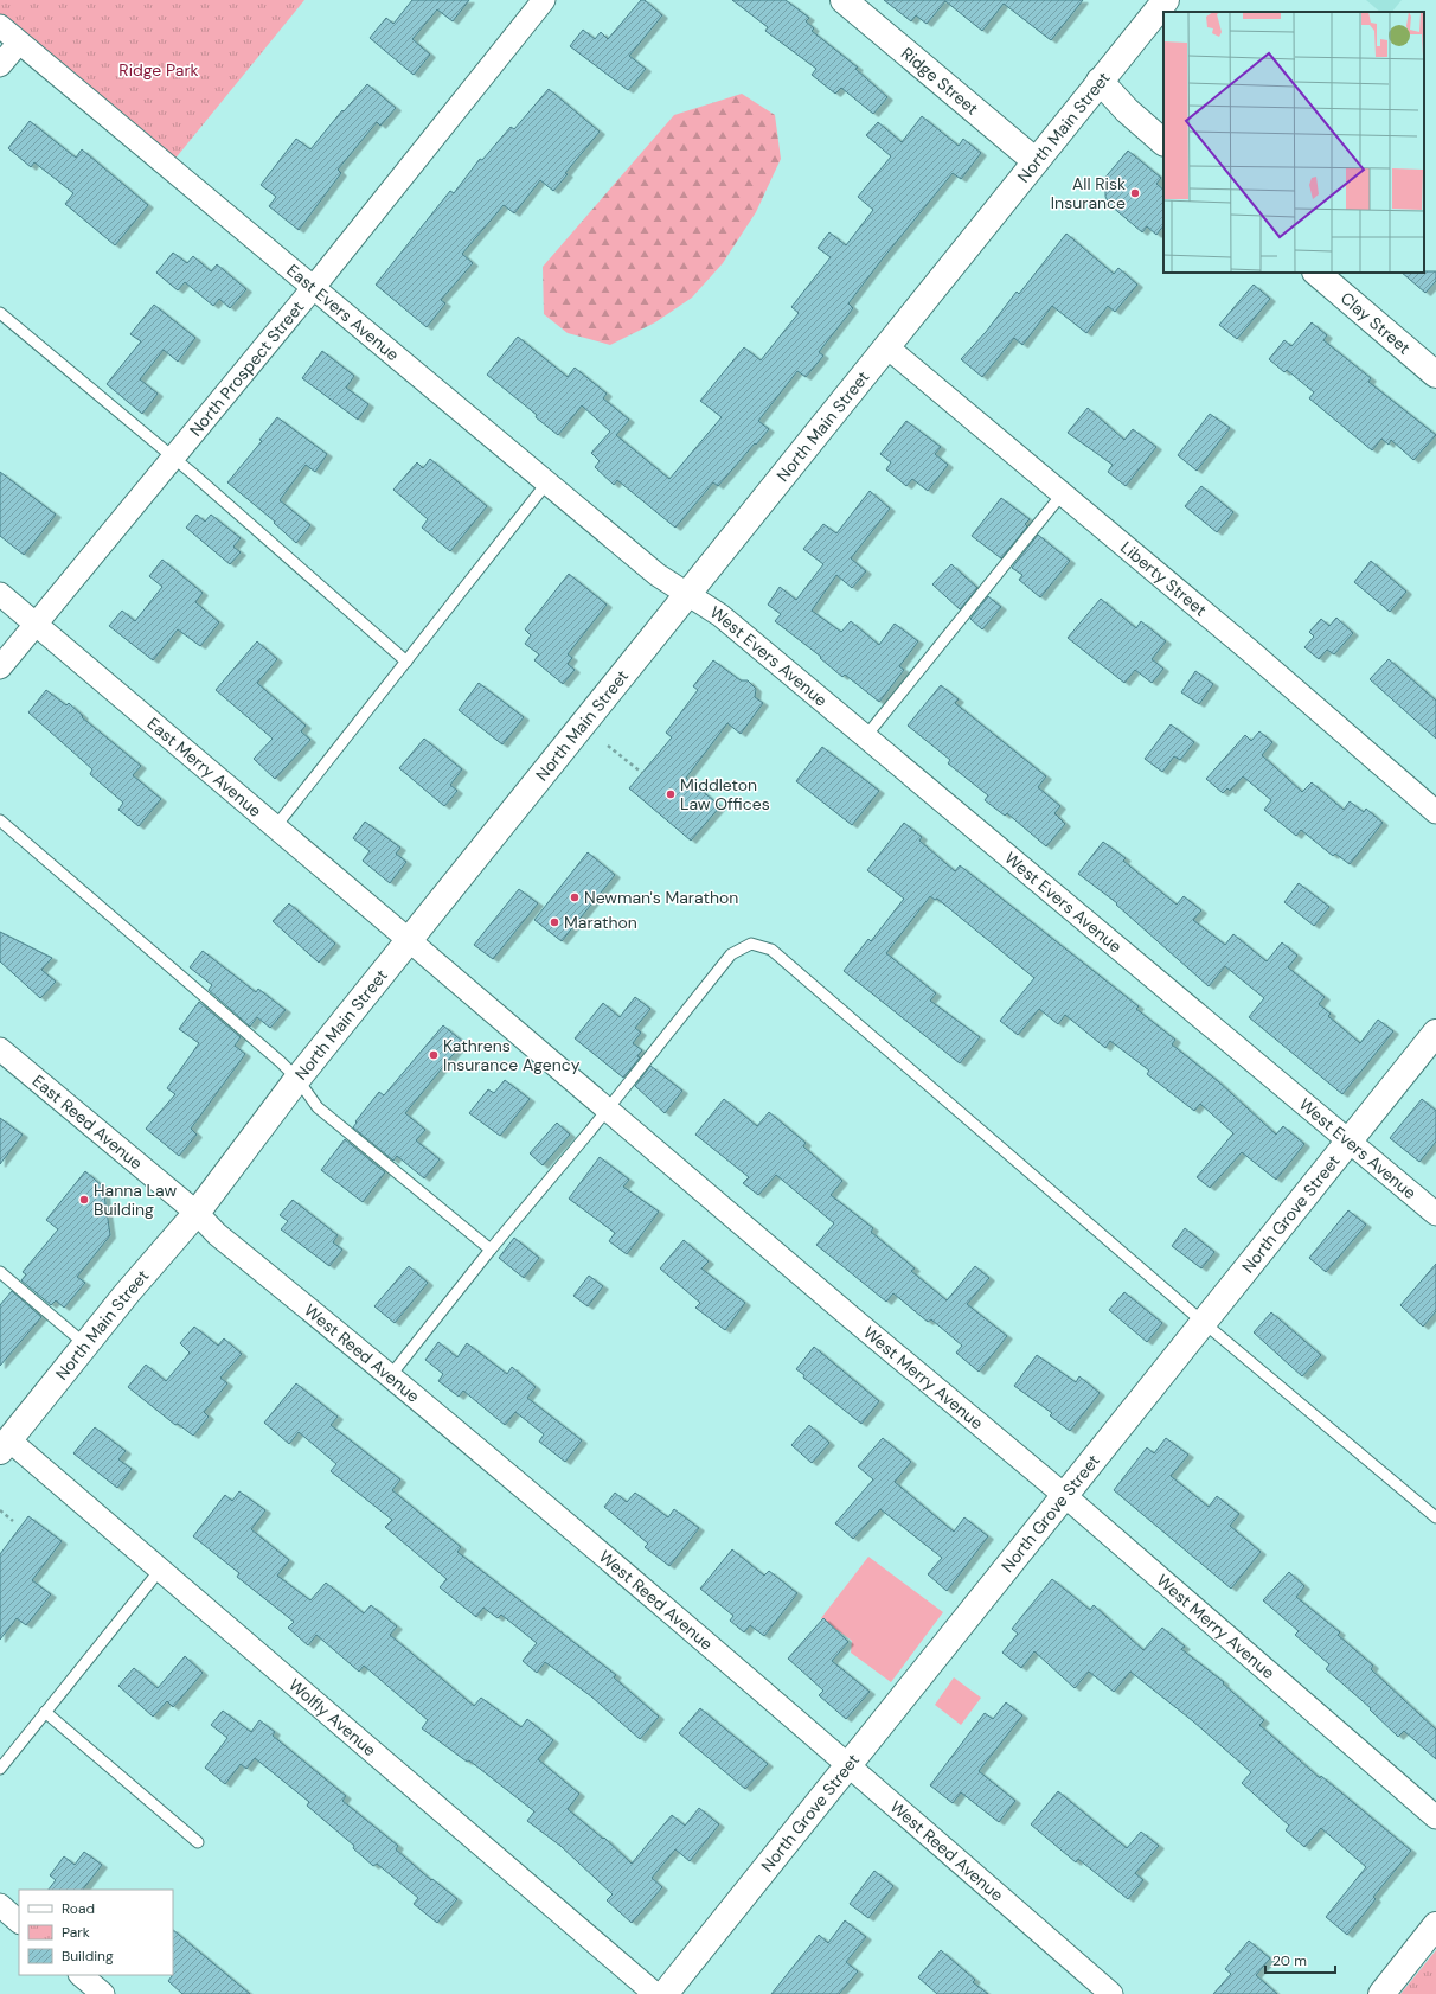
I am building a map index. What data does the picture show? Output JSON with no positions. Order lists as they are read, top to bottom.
{
  "streets": {
    "main road": [
      "Ridge Street",
      "North Main Street",
      "Clay Street",
      "North Grove Street"
    ],
    "street": [
      "East Evers Avenue",
      "North Prospect Street",
      "Liberty Street",
      "West Evers Avenue",
      "East Merry Avenue",
      "East Reed Avenue",
      "West Reed Avenue",
      "West Merry Avenue",
      "Wolfly Avenue"
    ]
  },
  "crossings": [
    ["Ridge Street", "North Main Street"],
    ["North Main Street", "East Evers Avenue"],
    ["North Main Street", "Liberty Street"],
    ["North Main Street", "West Evers Avenue"],
    ["North Main Street", "East Merry Avenue"],
    ["North Main Street", "East Reed Avenue"],
    ["North Main Street", "West Reed Avenue"],
    ["North Main Street", "West Merry Avenue"],
    ["North Main Street", "Wolfly Avenue"],
    ["East Evers Avenue", "North Prospect Street"],
    ["East Evers Avenue", "West Evers Avenue"],
    ["North Prospect Street", "East Merry Avenue"],
    ["West Evers Avenue", "North Grove Street"],
    ["East Merry Avenue", "West Merry Avenue"],
    ["East Reed Avenue", "West Reed Avenue"],
    ["North Grove Street", "West Reed Avenue"],
    ["North Grove Street", "West Merry Avenue"]
  ],
  "parks": ["Ridge Park"],
  "places": [
    "All Risk Insurance",
    "Middleton Law Offices",
    "Newman's Marathon",
    "Marathon",
    "Kathrens Insurance Agency",
    "Hanna Law Building"
  ],
  "legend": ["Road", "Park", "Building"],
  "scale_bar": "20 m"
}
